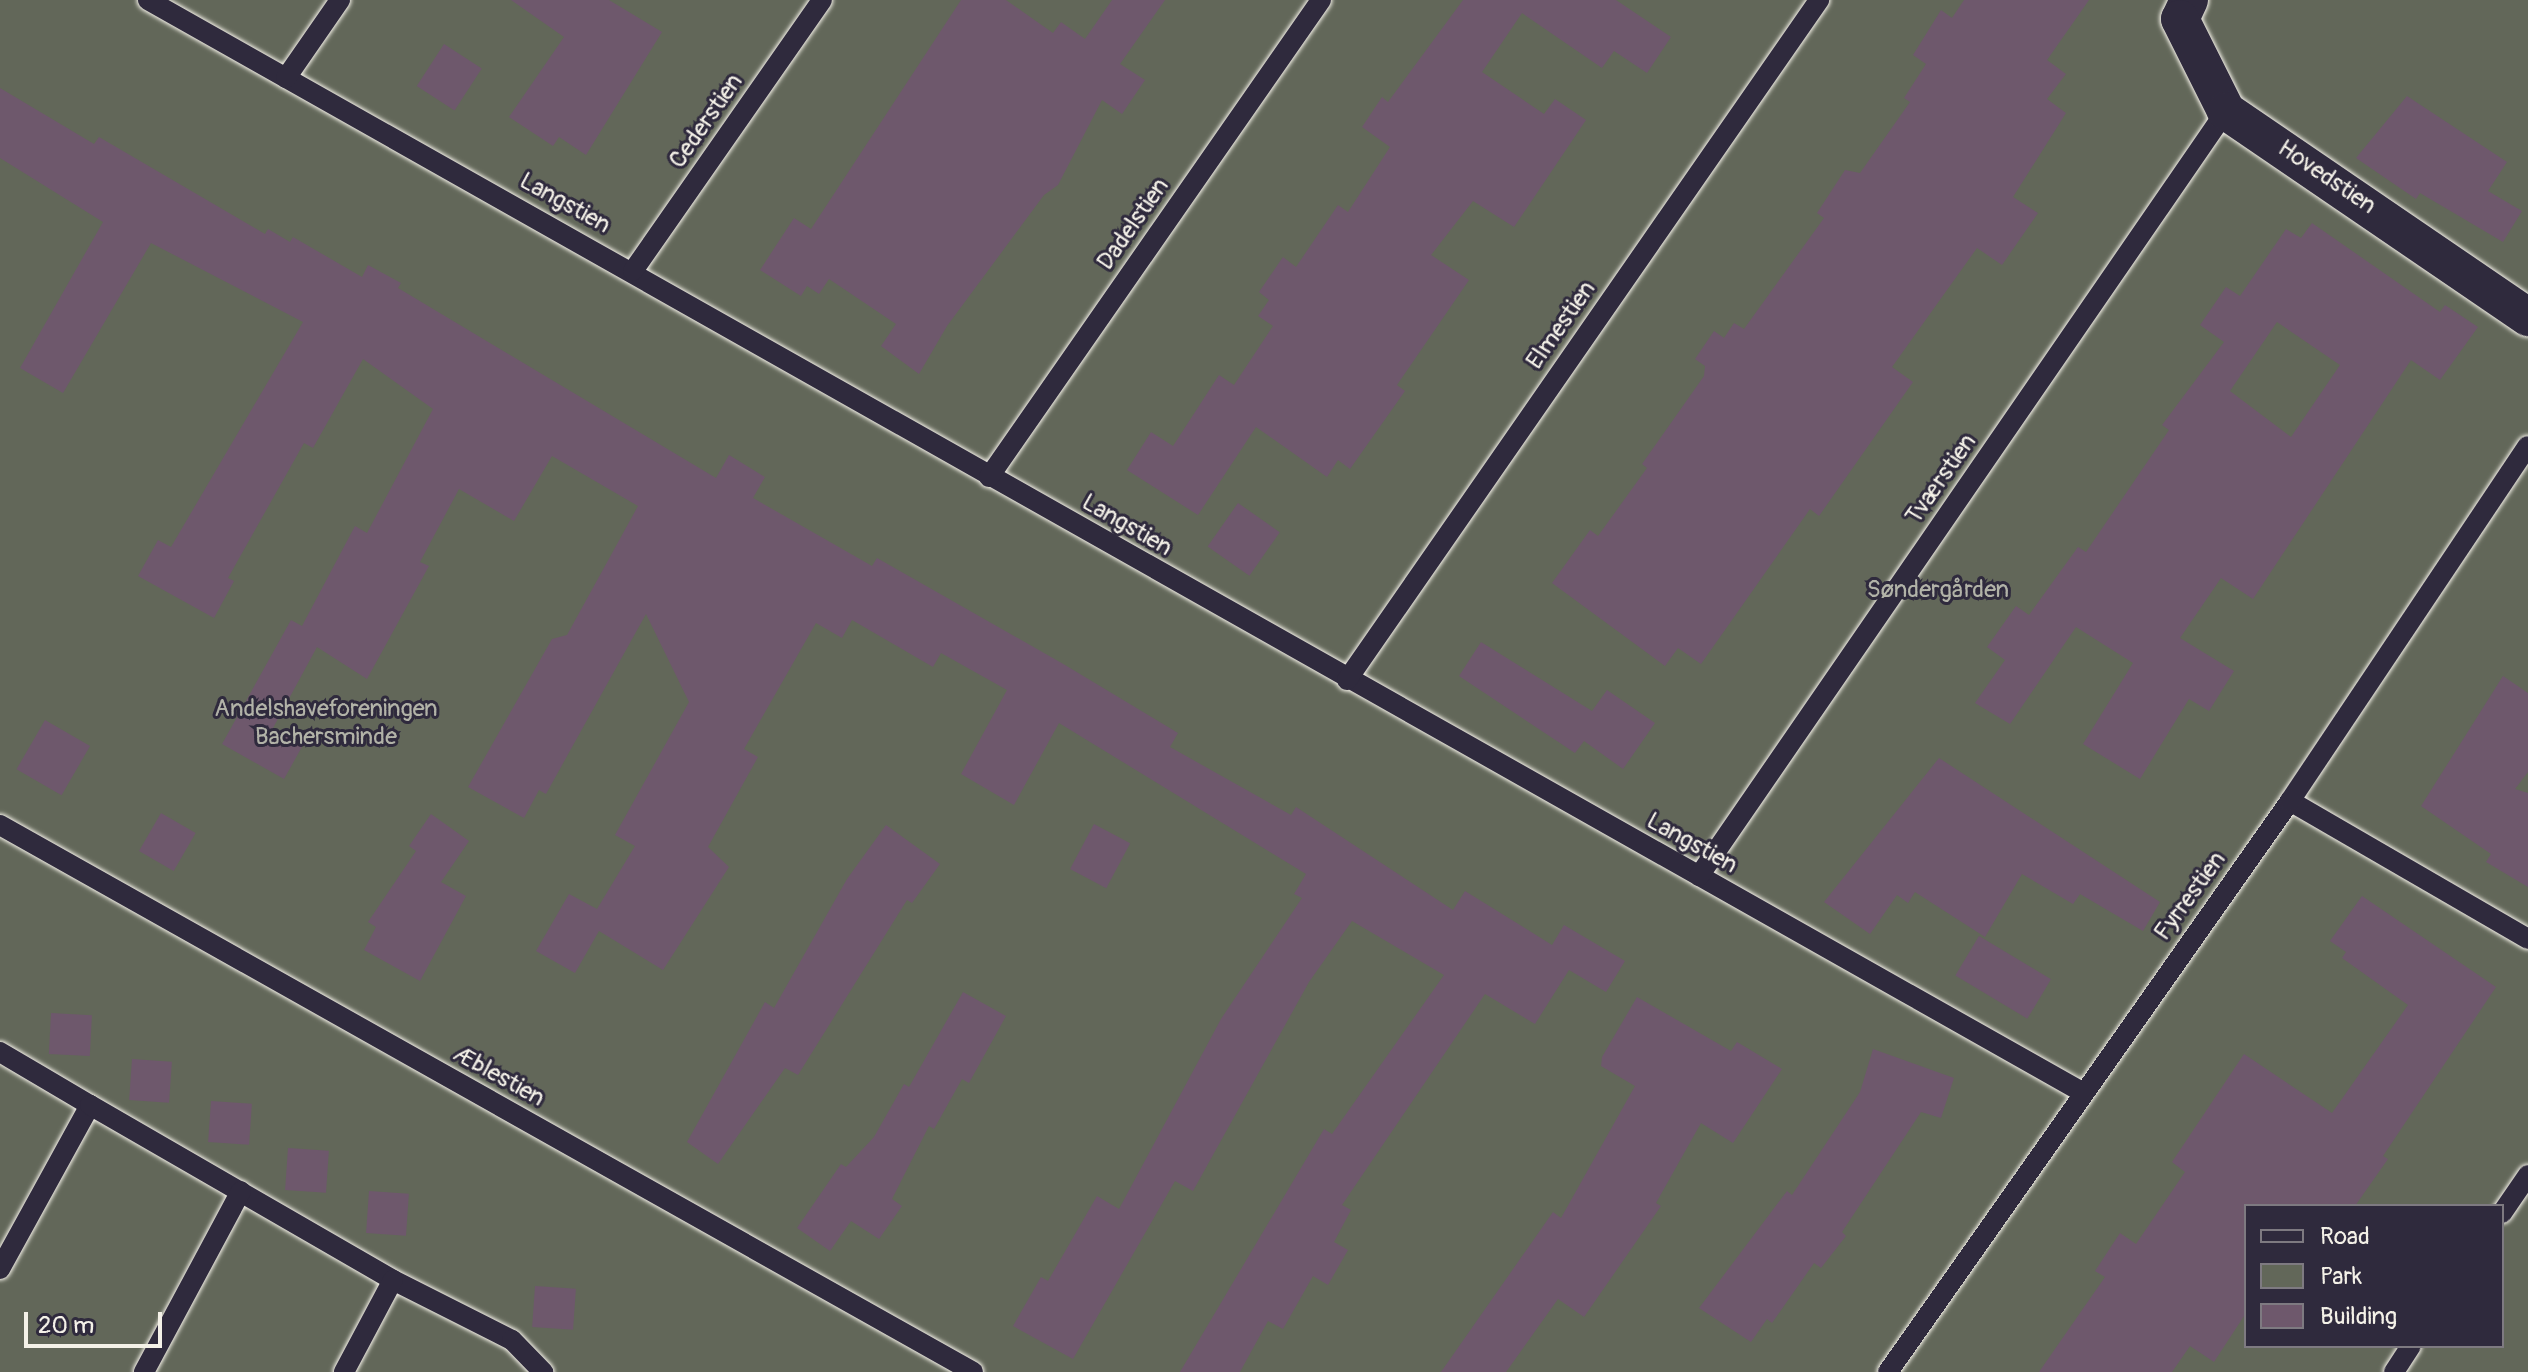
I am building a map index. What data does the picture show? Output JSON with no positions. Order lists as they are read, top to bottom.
{
  "streets": {
    "street": ["Hovedstien"],
    "lane": [
      "Cederstien",
      "Langstien",
      "Dadelstien",
      "Elmestien",
      "Tværstien",
      "Fyrrestien",
      "Æblestien"
    ]
  },
  "crossings": [
    ["Cederstien", "Langstien"],
    ["Hovedstien", "Tværstien"],
    ["Langstien", "Dadelstien"],
    ["Langstien", "Elmestien"],
    ["Langstien", "Tværstien"],
    ["Langstien", "Fyrrestien"]
  ],
  "parks": ["Søndergården", "Andelshaveforeningen Bachersminde"],
  "legend": ["Road", "Park", "Building"],
  "scale_bar": "20 m"
}
